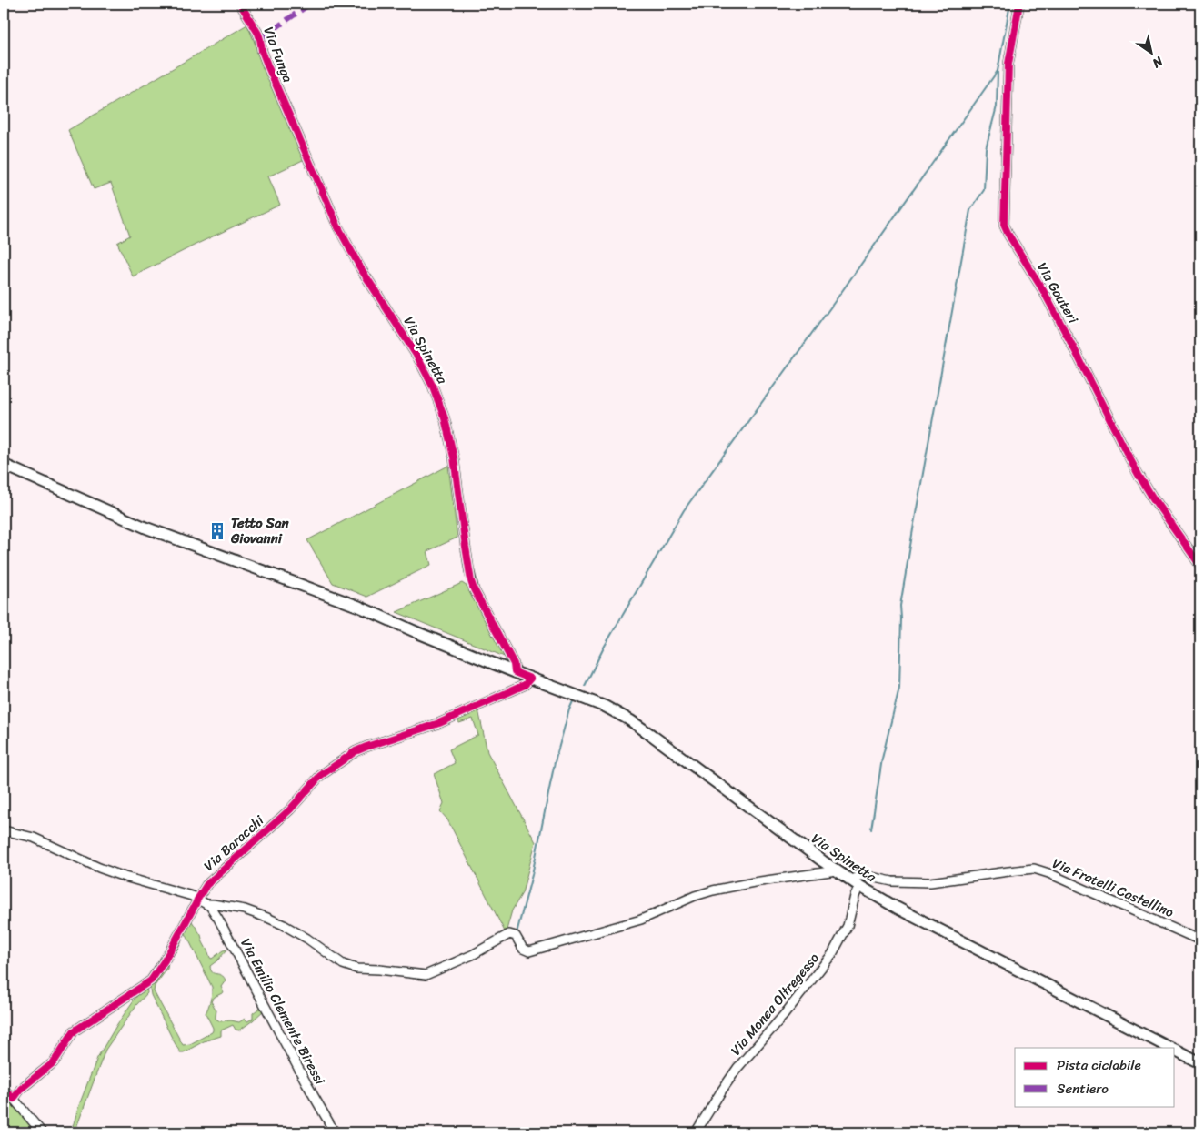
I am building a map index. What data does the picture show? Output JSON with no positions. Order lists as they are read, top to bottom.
{
  "streets": {
    "main road": ["Via Spinetta"],
    "street": [
      "Via Funga",
      "Via Gauteri",
      "Via Baracchi",
      "Via Fratelli Castellino",
      "Via Monea Oltregesso",
      "Via Emilio Clemente Biressi"
    ]
  },
  "crossings": [
    ["Via Funga", "Via Spinetta"],
    ["Via Spinetta", "Via Baracchi"],
    ["Via Spinetta", "Via Fratelli Castellino"],
    ["Via Spinetta", "Via Monea Oltregesso"],
    ["Via Fratelli Castellino", "Via Monea Oltregesso"]
  ],
  "places": {
    "building": ["Tetto San Giovanni"]
  },
  "legend": ["Pista ciclabile", "Sentiero"],
  "north": "bottom right"
}
